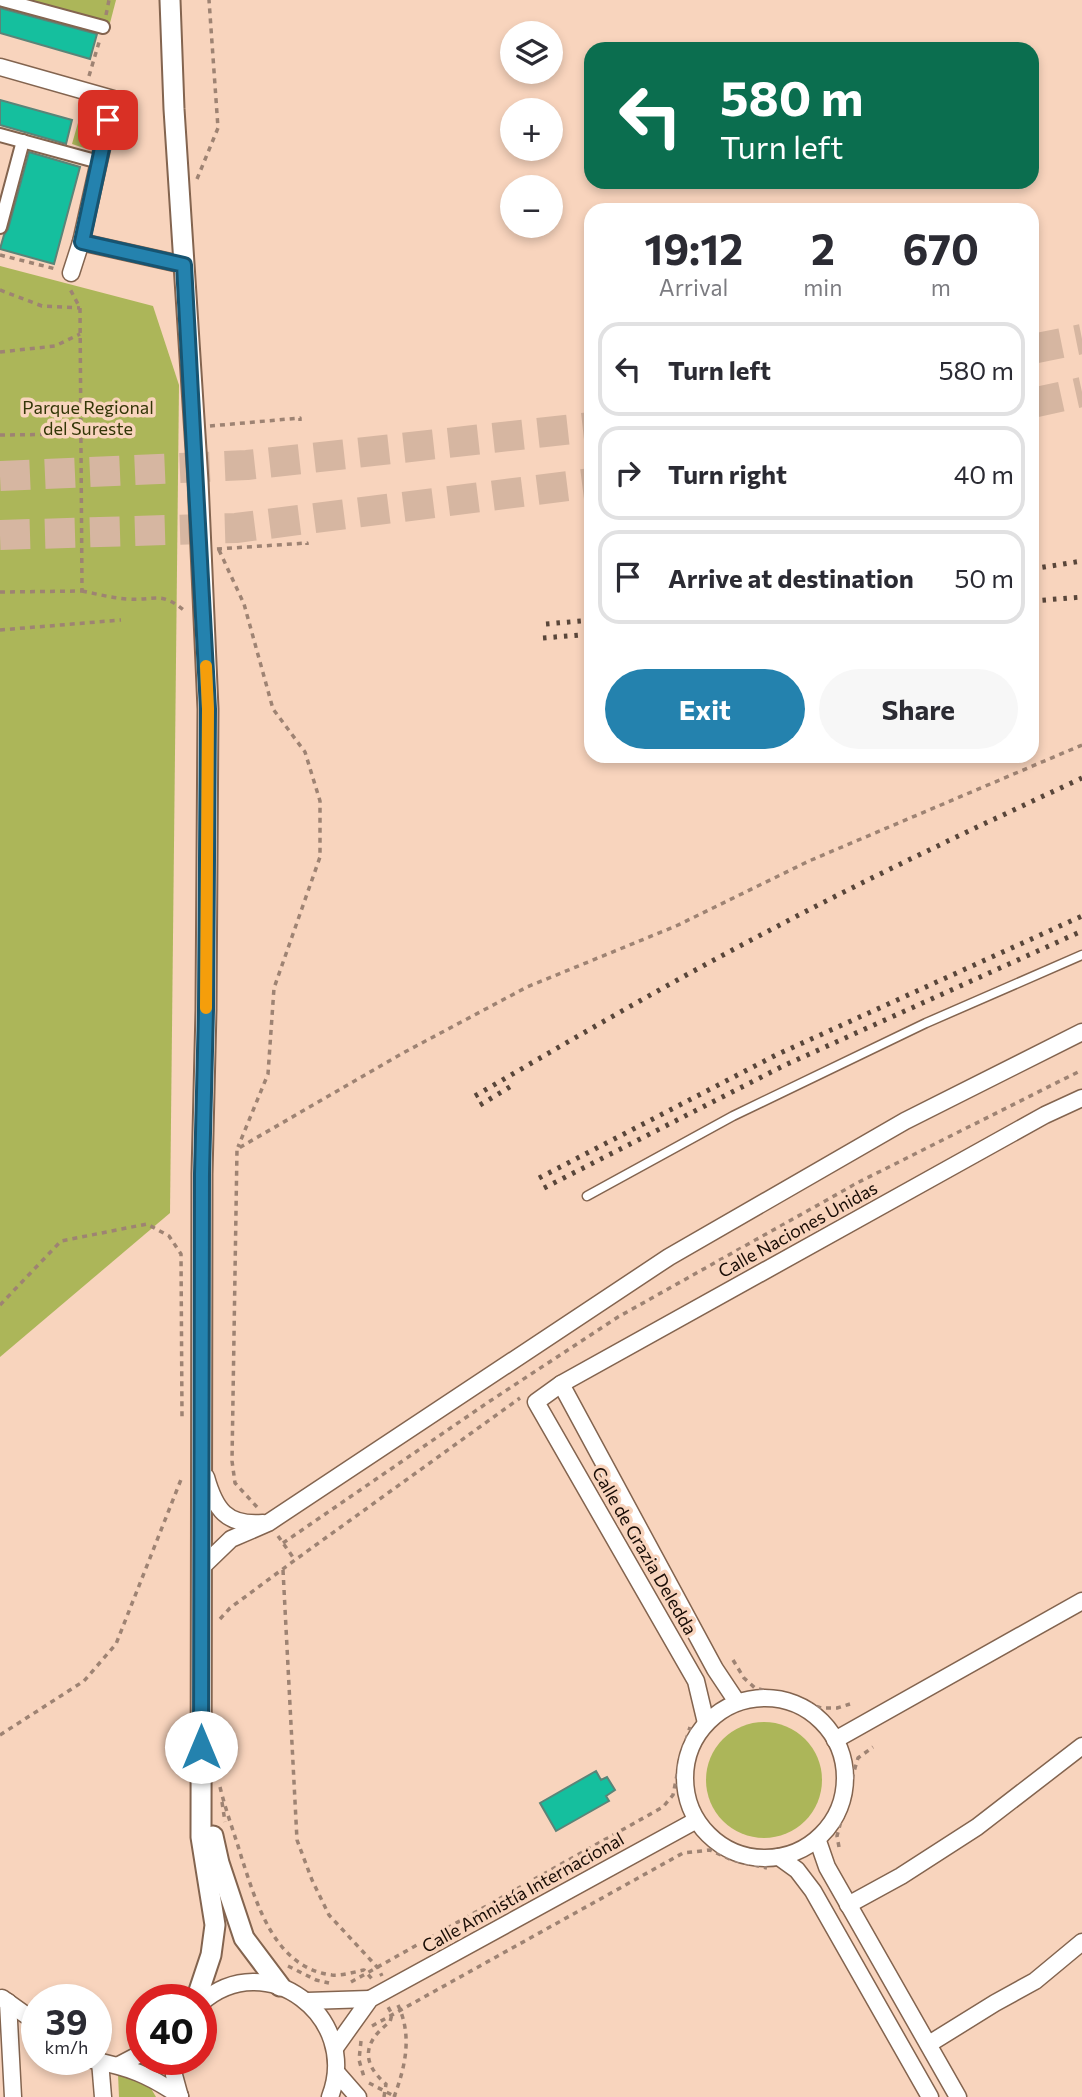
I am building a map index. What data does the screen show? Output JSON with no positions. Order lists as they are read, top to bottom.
{
  "streets": {
    "street": ["Calle Naciones Unidas", "Calle de Grazia Deledda", "Calle Amnistía Internacional"]
  },
  "crossings": [
    ["Calle Naciones Unidas", "Calle de Grazia Deledda"],
    ["Calle de Grazia Deledda", "Calle Amnistía Internacional"]
  ],
  "parks": ["Parque Regional del Sureste"],
  "page": {
    "map_buttons": ["+", "−"],
    "turn": ["580 m", "Turn left"],
    "eta": [
      "19:12",
      "Arrival",
      "2",
      "min",
      "670",
      "m"
    ],
    "list": [
      {
        "name": "Turn left",
        "value": "580 m"
      },
      {
        "name": "Turn right",
        "value": "40 m"
      },
      {
        "name": "Arrive at destination",
        "value": "50 m"
      }
    ],
    "buttons": ["Exit", "Share"],
    "speed": "39 km/h",
    "limit": "40"
  }
}
